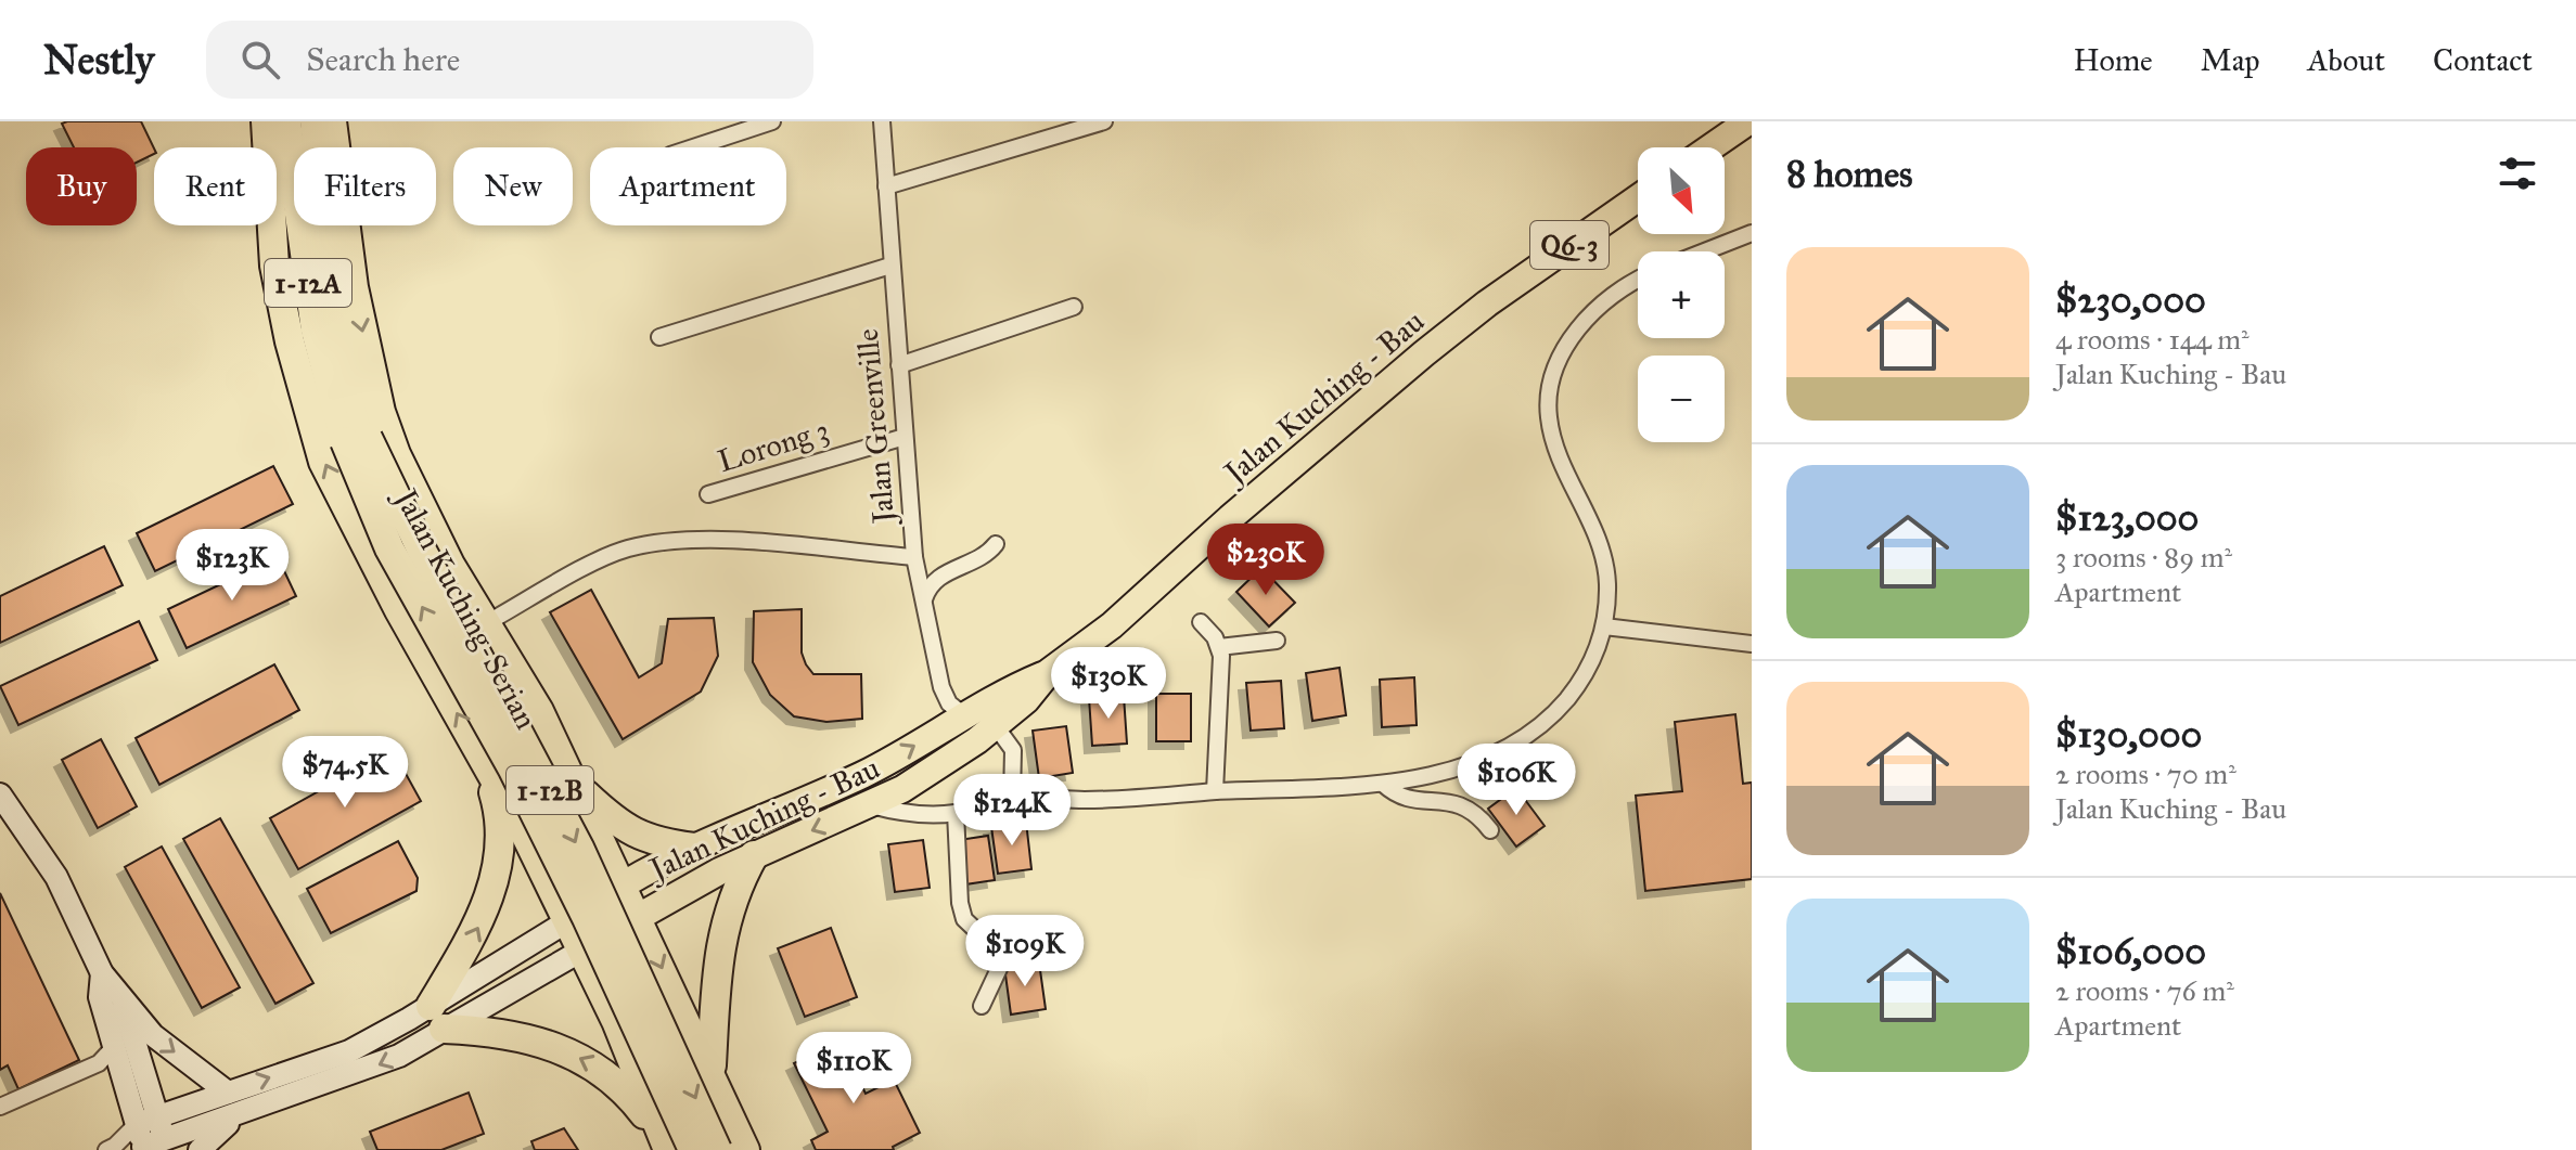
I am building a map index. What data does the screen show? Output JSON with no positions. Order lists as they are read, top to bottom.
{
  "streets": {
    "highway": ["1-12A", "Jalan Kuching-Serian", "1-12B"],
    "main road": ["Q6-3", "Jalan Kuching - Bau"],
    "street": ["Jalan Greenville", "Lorong 3"]
  },
  "crossings": [
    ["Jalan Kuching - Bau", "Jalan Greenville"],
    ["Jalan Greenville", "Lorong 3"]
  ],
  "north": "bottom right",
  "page": {
    "header": "Nestly",
    "search": "Search here",
    "nav": [
      "Home",
      "Map",
      "About",
      "Contact"
    ],
    "heading": "8 homes",
    "map_buttons": ["+", "−"],
    "chip": [
      "Buy",
      "Rent",
      "Filters",
      "New",
      "Apartment"
    ],
    "list": [
      {
        "name": "$230,000",
        "note": "4 rooms · 144 m² · Jalan Kuching - Bau"
      },
      {
        "name": "$123,000",
        "note": "3 rooms · 89 m² · Apartment"
      },
      {
        "name": "$130,000",
        "note": "2 rooms · 70 m² · Jalan Kuching - Bau"
      },
      {
        "name": "$106,000",
        "note": "2 rooms · 76 m² · Apartment"
      }
    ],
    "price": [
      "$230K",
      "$123K",
      "$130K",
      "$74.5K",
      "$106K",
      "$124K",
      "$109K",
      "$110K"
    ]
  }
}
